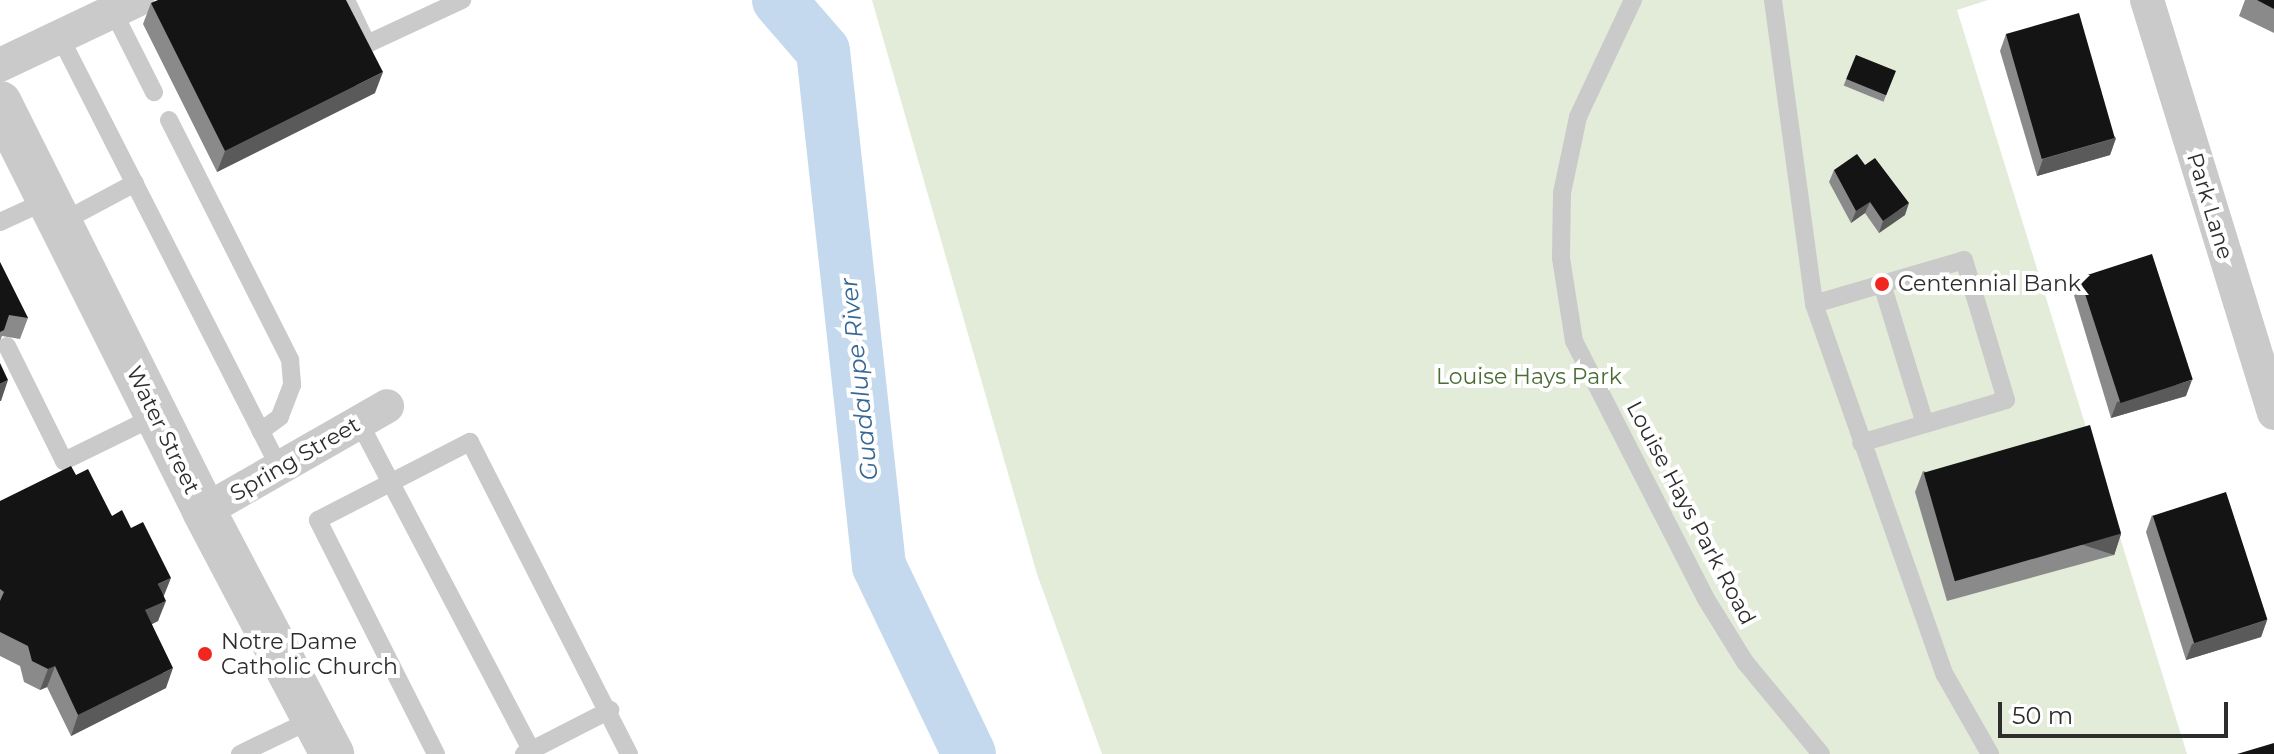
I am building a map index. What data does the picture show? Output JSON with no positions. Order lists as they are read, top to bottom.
{
  "streets": {
    "street": ["Park Lane", "Water Street", "Spring Street"],
    "lane": ["Louise Hays Park Road"]
  },
  "crossings": [
    ["Water Street", "Spring Street"]
  ],
  "water": ["Guadalupe River"],
  "parks": ["Louise Hays Park"],
  "places": ["Centennial Bank", "Notre Dame Catholic Church"],
  "scale_bar": "50 m"
}
